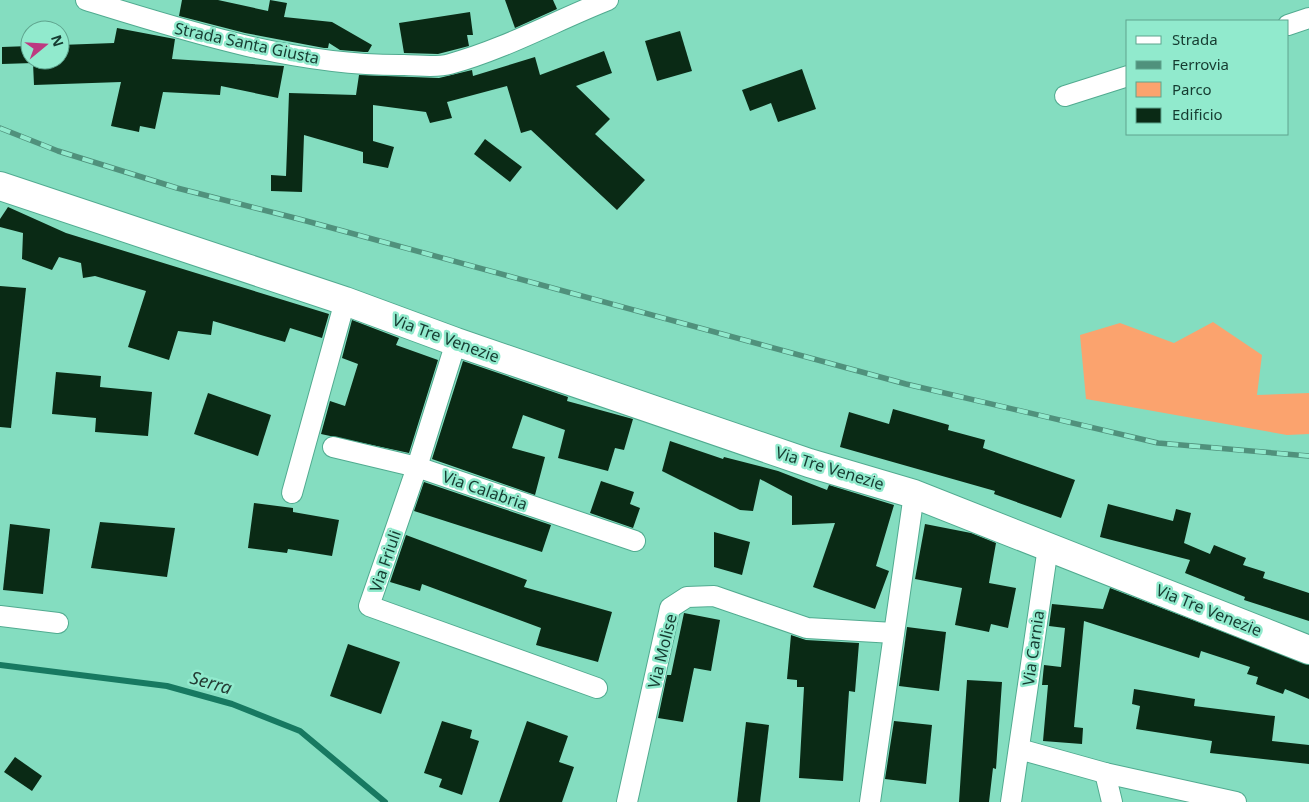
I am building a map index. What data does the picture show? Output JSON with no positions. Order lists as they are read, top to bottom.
{
  "streets": {
    "main road": ["Via Tre Venezie"],
    "street": [
      "Strada Santa Giusta",
      "Via Calabria",
      "Via Friuli",
      "Via Carnia",
      "Via Molise"
    ]
  },
  "crossings": [
    ["Via Tre Venezie", "Via Friuli"],
    ["Via Tre Venezie", "Via Carnia"],
    ["Via Calabria", "Via Friuli"]
  ],
  "water": ["Serra"],
  "legend": [
    "Strada",
    "Ferrovia",
    "Parco",
    "Edificio"
  ],
  "north": "right"
}
